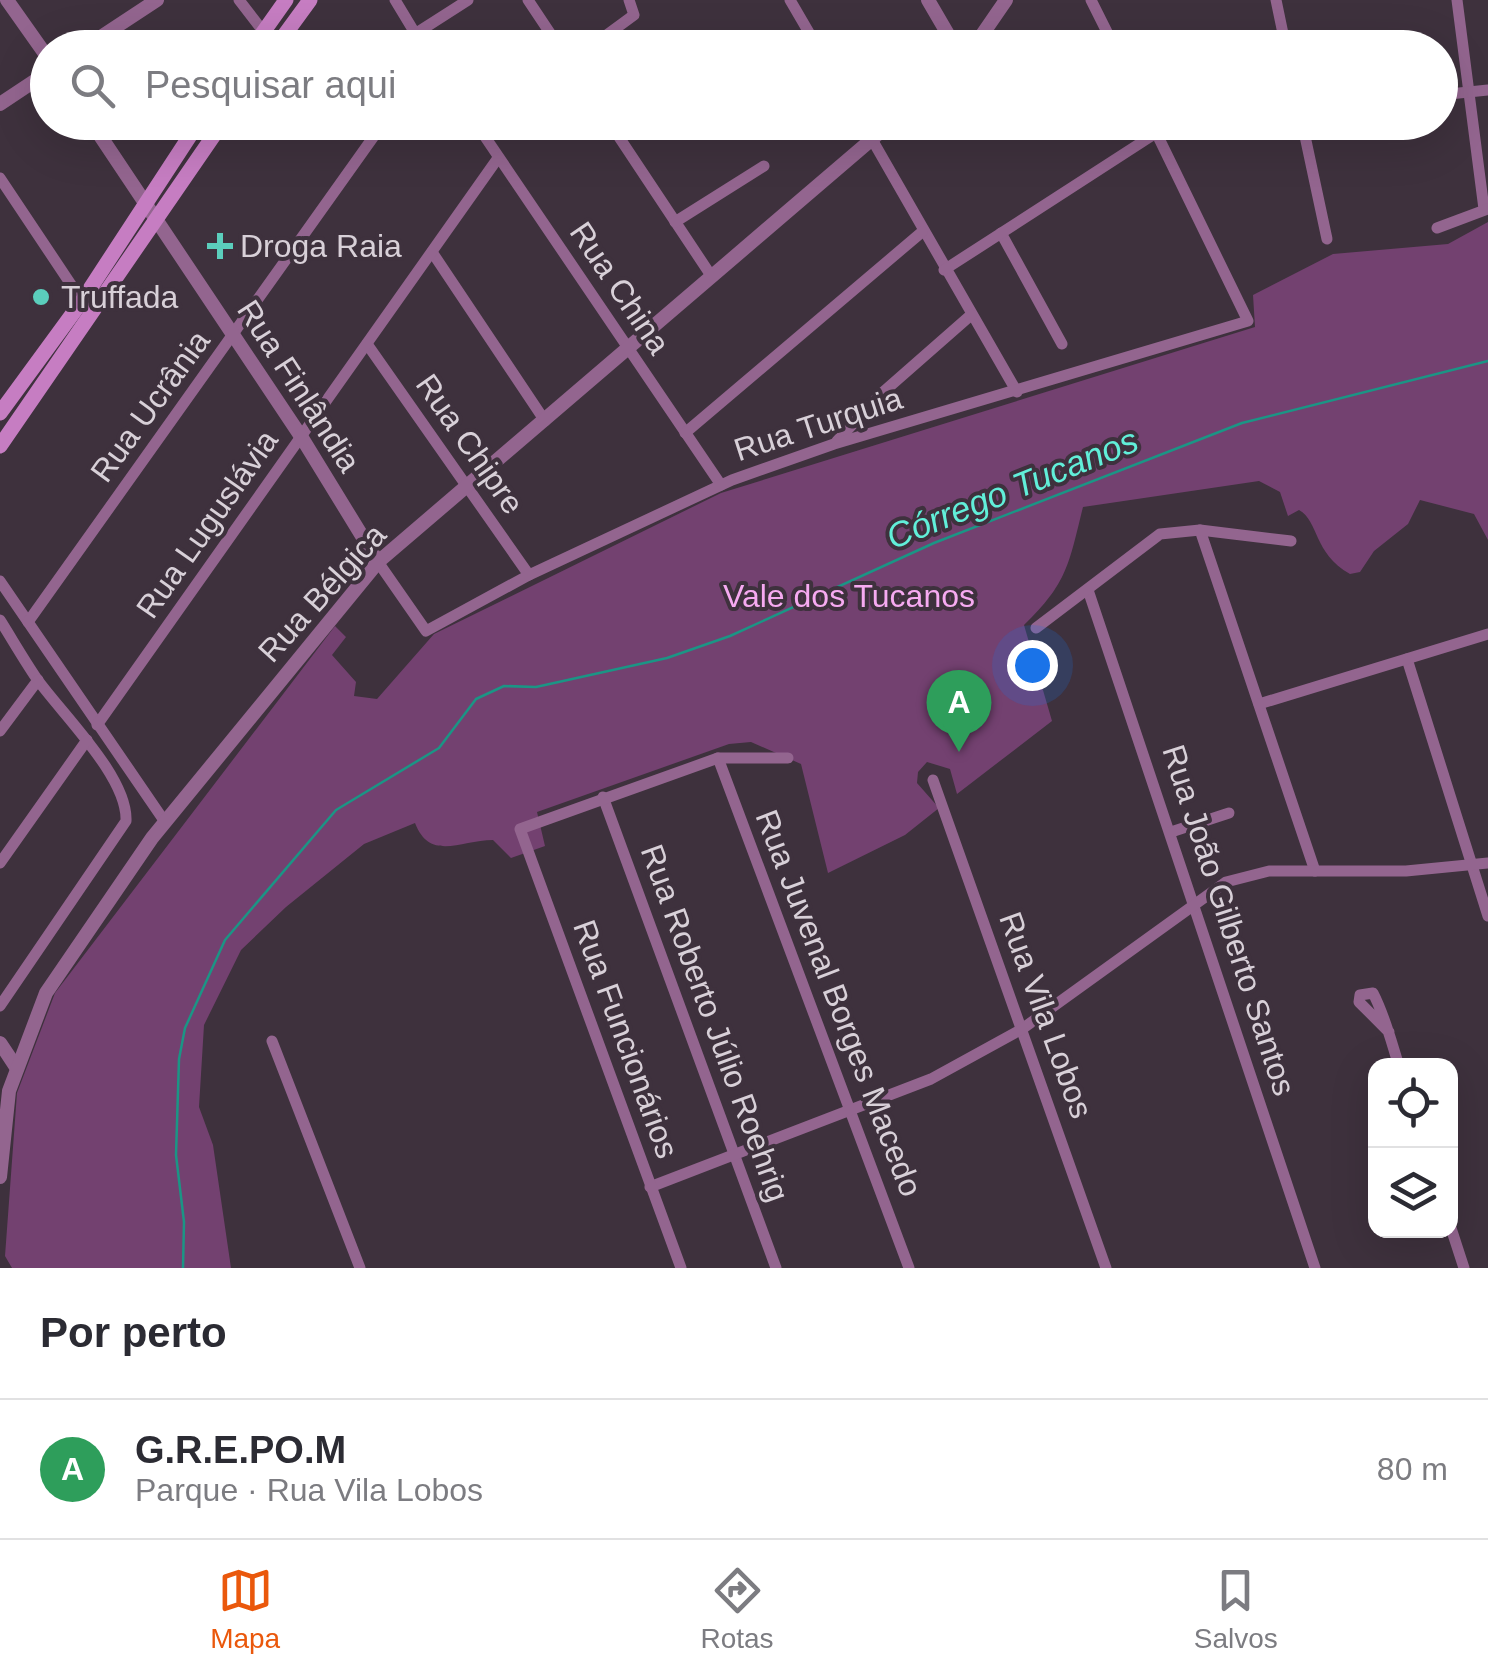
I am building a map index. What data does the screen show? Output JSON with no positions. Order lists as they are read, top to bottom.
{
  "streets": {
    "street": [
      "Rua China",
      "Rua Finlândia",
      "Rua Ucrânia",
      "Rua Turquia",
      "Rua Chipre",
      "Rua Luguslávia",
      "Rua Bélgica",
      "Rua João Gilberto Santos",
      "Rua Juvenal Borges Macedo",
      "Rua Vila Lobos",
      "Rua Roberto Júlio Roehrig",
      "Rua Funcionários"
    ]
  },
  "crossings": [
    ["Rua China", "Rua Turquia"],
    ["Rua China", "Rua Luguslávia"],
    ["Rua China", "Rua Bélgica"],
    ["Rua Finlândia", "Rua Ucrânia"],
    ["Rua Finlândia", "Rua Turquia"],
    ["Rua Finlândia", "Rua Luguslávia"],
    ["Rua Finlândia", "Rua Bélgica"],
    ["Rua Turquia", "Rua Chipre"],
    ["Rua Chipre", "Rua Luguslávia"],
    ["Rua Chipre", "Rua Bélgica"],
    ["Rua Roberto Júlio Roehrig", "Rua Funcionários"]
  ],
  "water": ["Córrego Tucanos"],
  "parks": ["Vale dos Tucanos"],
  "places": {
    "health": ["Droga Raia"],
    "other": ["Truffada"]
  },
  "page": {
    "search": "Pesquisar aqui",
    "pins": "A",
    "heading": "Por perto",
    "list": [
      {
        "mark": "A",
        "name": "G.R.E.PO.M",
        "note": "Parque · Rua Vila Lobos",
        "value": "80 m"
      }
    ],
    "nav": ["Mapa", "Rotas", "Salvos"]
  }
}
